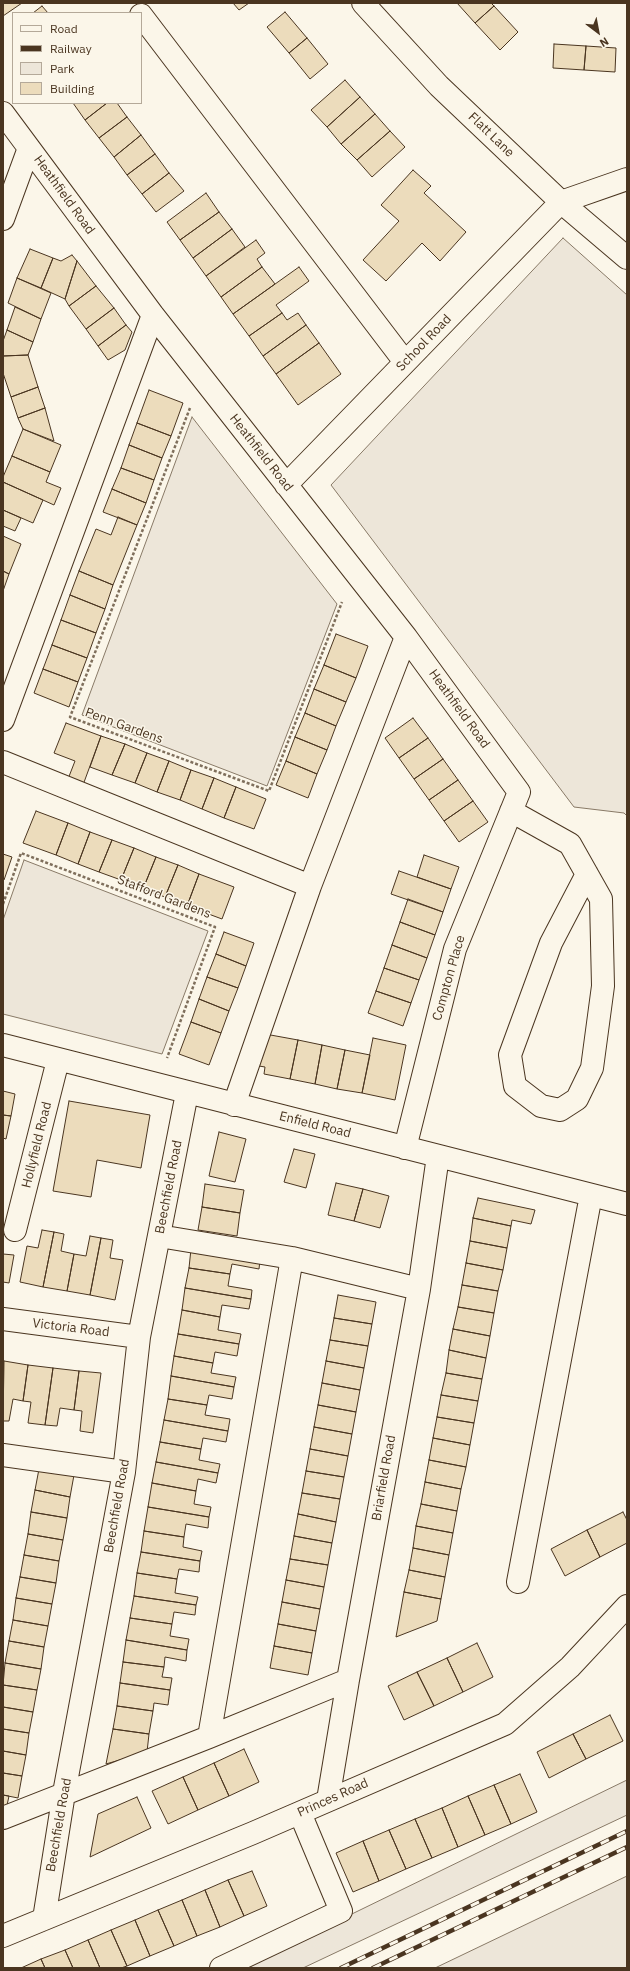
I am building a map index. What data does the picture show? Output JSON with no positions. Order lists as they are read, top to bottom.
{
  "streets": {
    "street": [
      "Flatt Lane",
      "Heathfield Road",
      "School Road",
      "Compton Place",
      "Enfield Road",
      "Hollyfield Road",
      "Beechfield Road",
      "Victoria Road",
      "Briarfield Road",
      "Princes Road"
    ],
    "path": ["Penn Gardens", "Stafford Gardens"]
  },
  "crossings": [
    ["Flatt Lane", "School Road"],
    ["Heathfield Road", "School Road"],
    ["Heathfield Road", "Penn Gardens"],
    ["Heathfield Road", "Compton Place"],
    ["Stafford Gardens", "Enfield Road"],
    ["Compton Place", "Enfield Road"],
    ["Enfield Road", "Hollyfield Road"],
    ["Enfield Road", "Beechfield Road"],
    ["Enfield Road", "Briarfield Road"],
    ["Beechfield Road", "Victoria Road"],
    ["Beechfield Road", "Princes Road"],
    ["Briarfield Road", "Princes Road"]
  ],
  "legend": [
    "Road",
    "Railway",
    "Park",
    "Building"
  ],
  "north": "bottom right"
}
